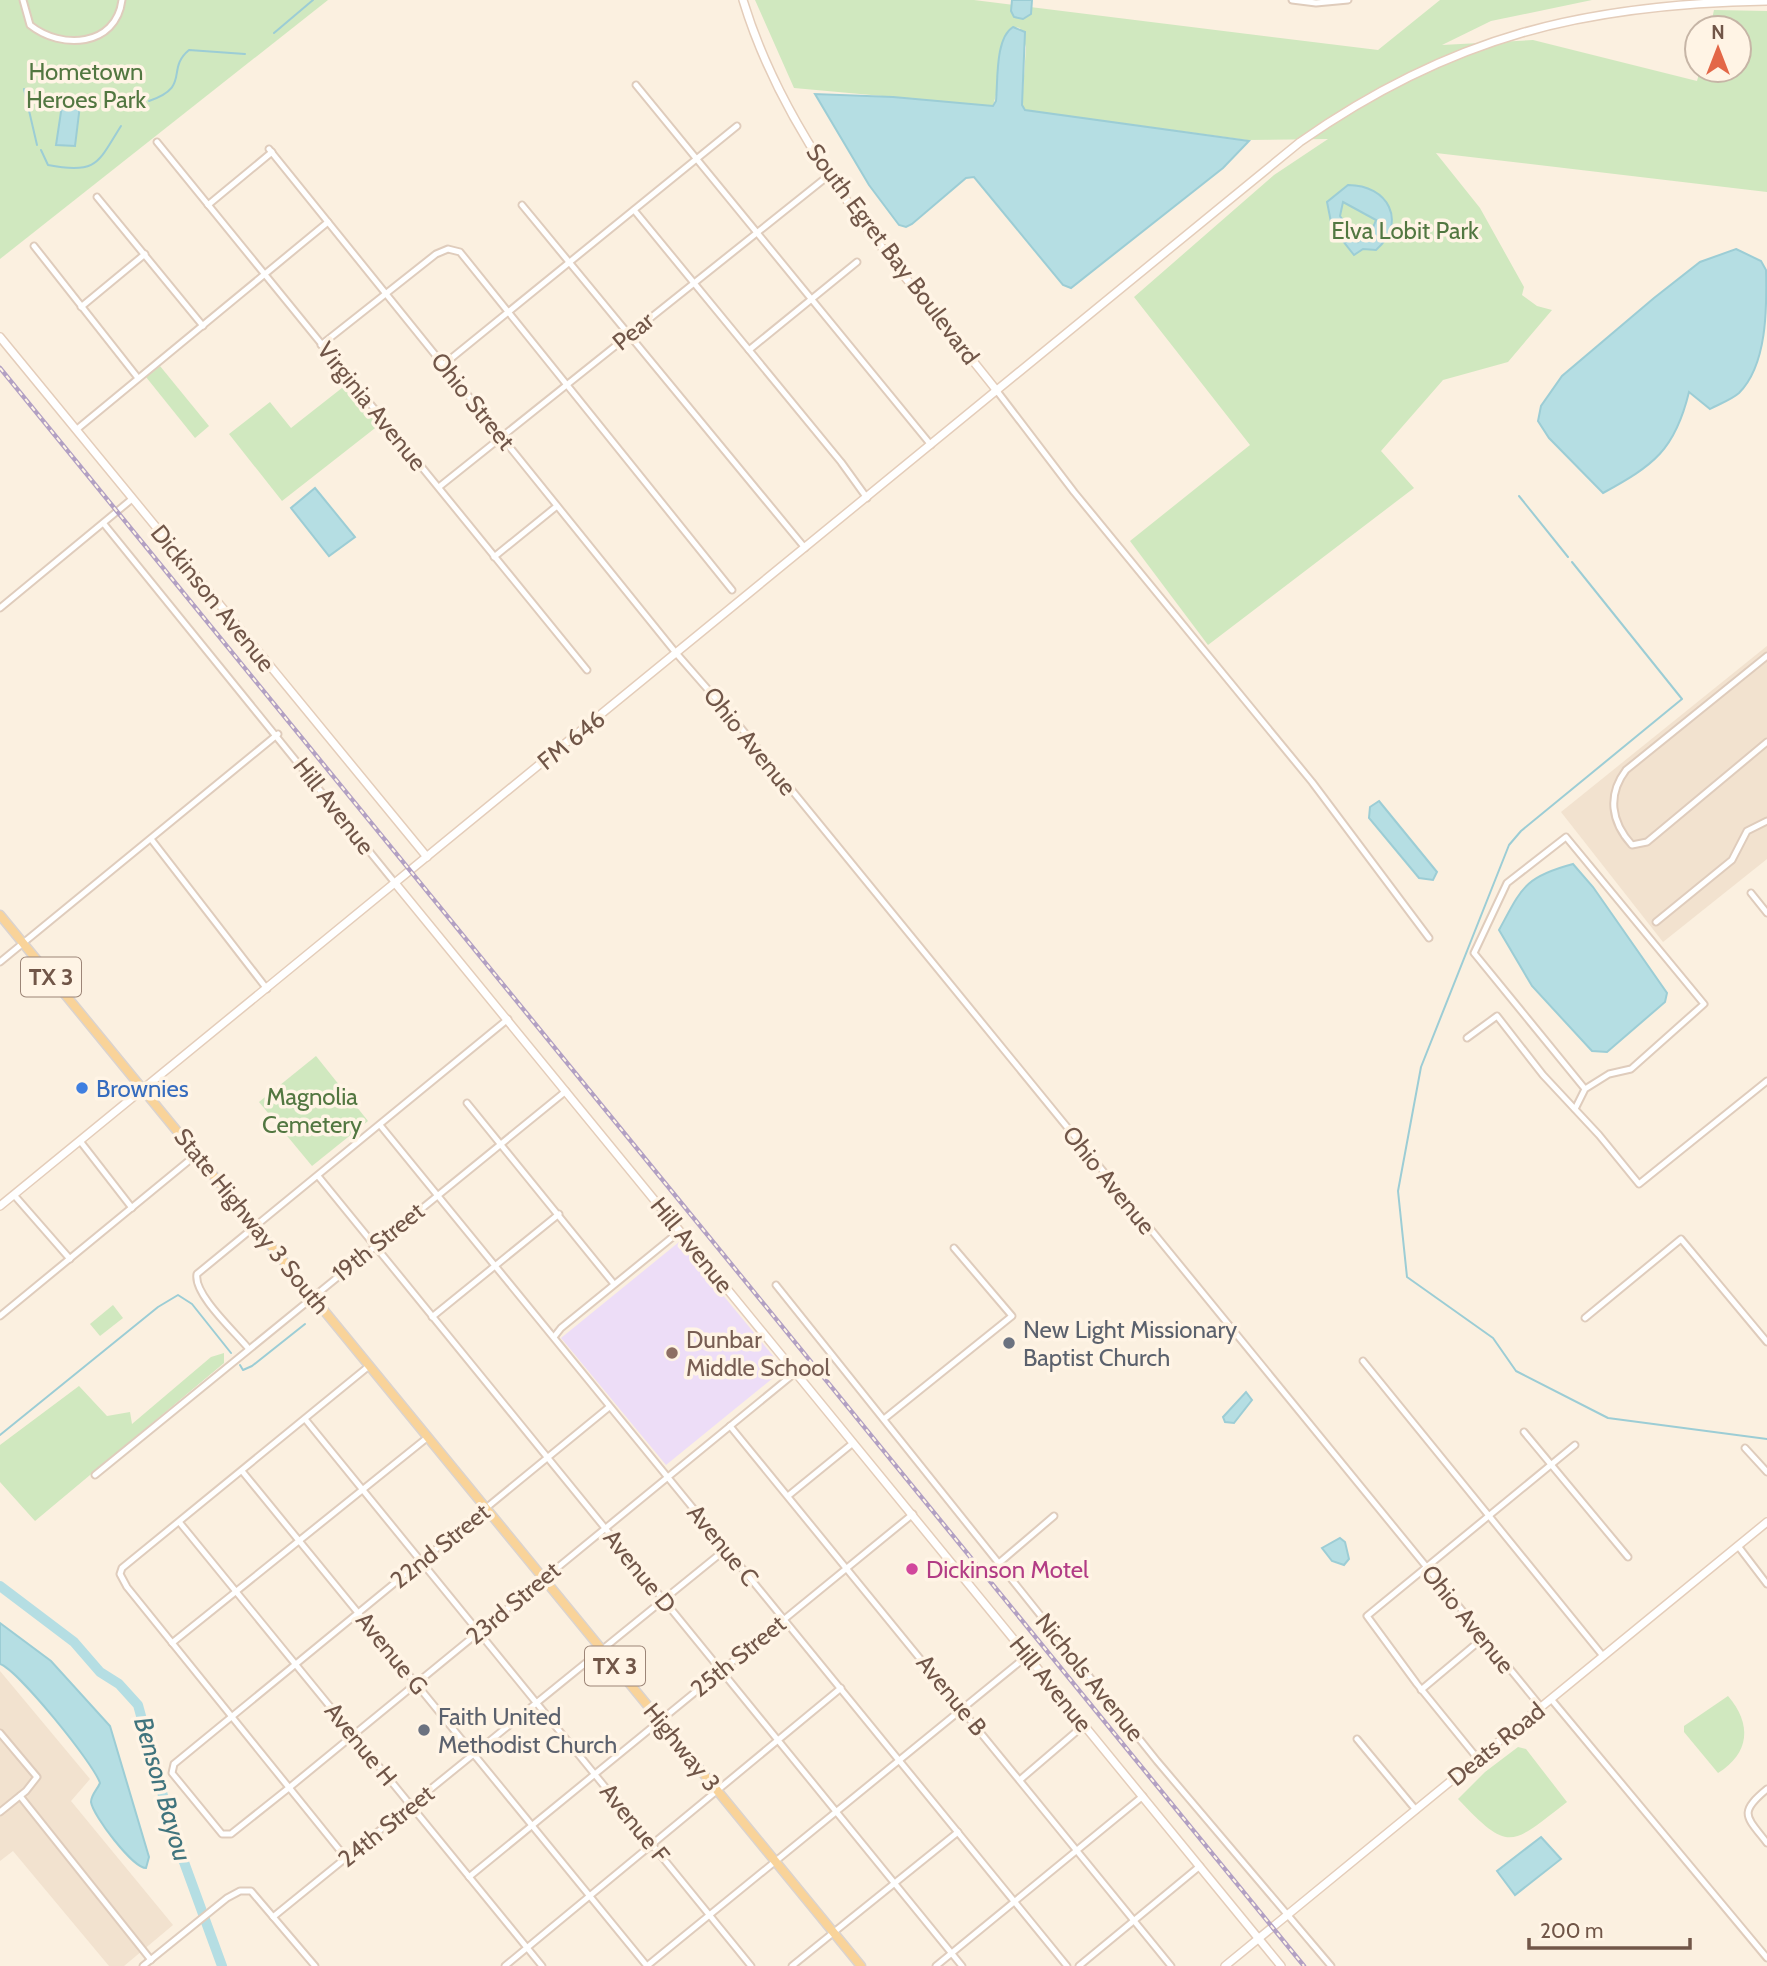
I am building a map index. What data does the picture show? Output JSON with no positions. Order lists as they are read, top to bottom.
{
  "streets": {
    "main road": ["TX 3", "State Highway 3 South", "Highway 3"],
    "street": [
      "South Egret Bay Boulevard",
      "Pear",
      "Ohio Street",
      "Virginia Avenue",
      "Dickinson Avenue",
      "FM 646",
      "Ohio Avenue",
      "Hill Avenue",
      "19th Street",
      "Avenue C",
      "22nd Street",
      "Avenue D",
      "23rd Street",
      "Avenue G",
      "25th Street",
      "Nichols Avenue",
      "Avenue B",
      "Avenue H",
      "Deats Road",
      "Avenue F",
      "24th Street"
    ]
  },
  "crossings": [
    ["South Egret Bay Boulevard", "Pear"],
    ["South Egret Bay Boulevard", "FM 646"],
    ["Pear", "Ohio Street"],
    ["Pear", "Virginia Avenue"],
    ["Ohio Street", "Virginia Avenue"],
    ["Ohio Street", "FM 646"],
    ["Ohio Street", "Ohio Avenue"],
    ["Dickinson Avenue", "FM 646"],
    ["FM 646", "Ohio Avenue"],
    ["FM 646", "Hill Avenue"],
    ["FM 646", "State Highway 3 South"],
    ["Ohio Avenue", "Deats Road"],
    ["Hill Avenue", "19th Street"],
    ["Hill Avenue", "23rd Street"],
    ["Hill Avenue", "25th Street"],
    ["Hill Avenue", "Deats Road"],
    ["State Highway 3 South", "19th Street"],
    ["State Highway 3 South", "Highway 3"],
    ["19th Street", "Avenue C"],
    ["19th Street", "Avenue D"],
    ["Avenue C", "22nd Street"],
    ["Avenue C", "23rd Street"],
    ["Avenue C", "25th Street"],
    ["Avenue C", "24th Street"],
    ["22nd Street", "Avenue D"],
    ["22nd Street", "23rd Street"],
    ["22nd Street", "Avenue G"],
    ["22nd Street", "Avenue H"],
    ["22nd Street", "Highway 3"],
    ["22nd Street", "Avenue F"],
    ["Avenue D", "23rd Street"],
    ["Avenue D", "25th Street"],
    ["Avenue D", "24th Street"],
    ["23rd Street", "Avenue G"],
    ["23rd Street", "Avenue B"],
    ["23rd Street", "Avenue H"],
    ["23rd Street", "Highway 3"],
    ["23rd Street", "Avenue F"],
    ["Avenue G", "25th Street"],
    ["Avenue G", "24th Street"],
    ["25th Street", "Avenue B"],
    ["25th Street", "Avenue H"],
    ["25th Street", "Highway 3"],
    ["25th Street", "Avenue F"],
    ["Nichols Avenue", "Deats Road"],
    ["Avenue H", "24th Street"],
    ["Highway 3", "24th Street"],
    ["Avenue F", "24th Street"]
  ],
  "water": ["Benson Bayou"],
  "parks": ["Hometown Heroes Park", "Elva Lobit Park", "Magnolia Cemetery"],
  "places": [
    "Brownies",
    "New Light Missionary Baptist Church",
    "Dunbar Middle School",
    "Dickinson Motel",
    "Faith United Methodist Church"
  ],
  "scale_bar": "200 m",
  "north": "top"
}
